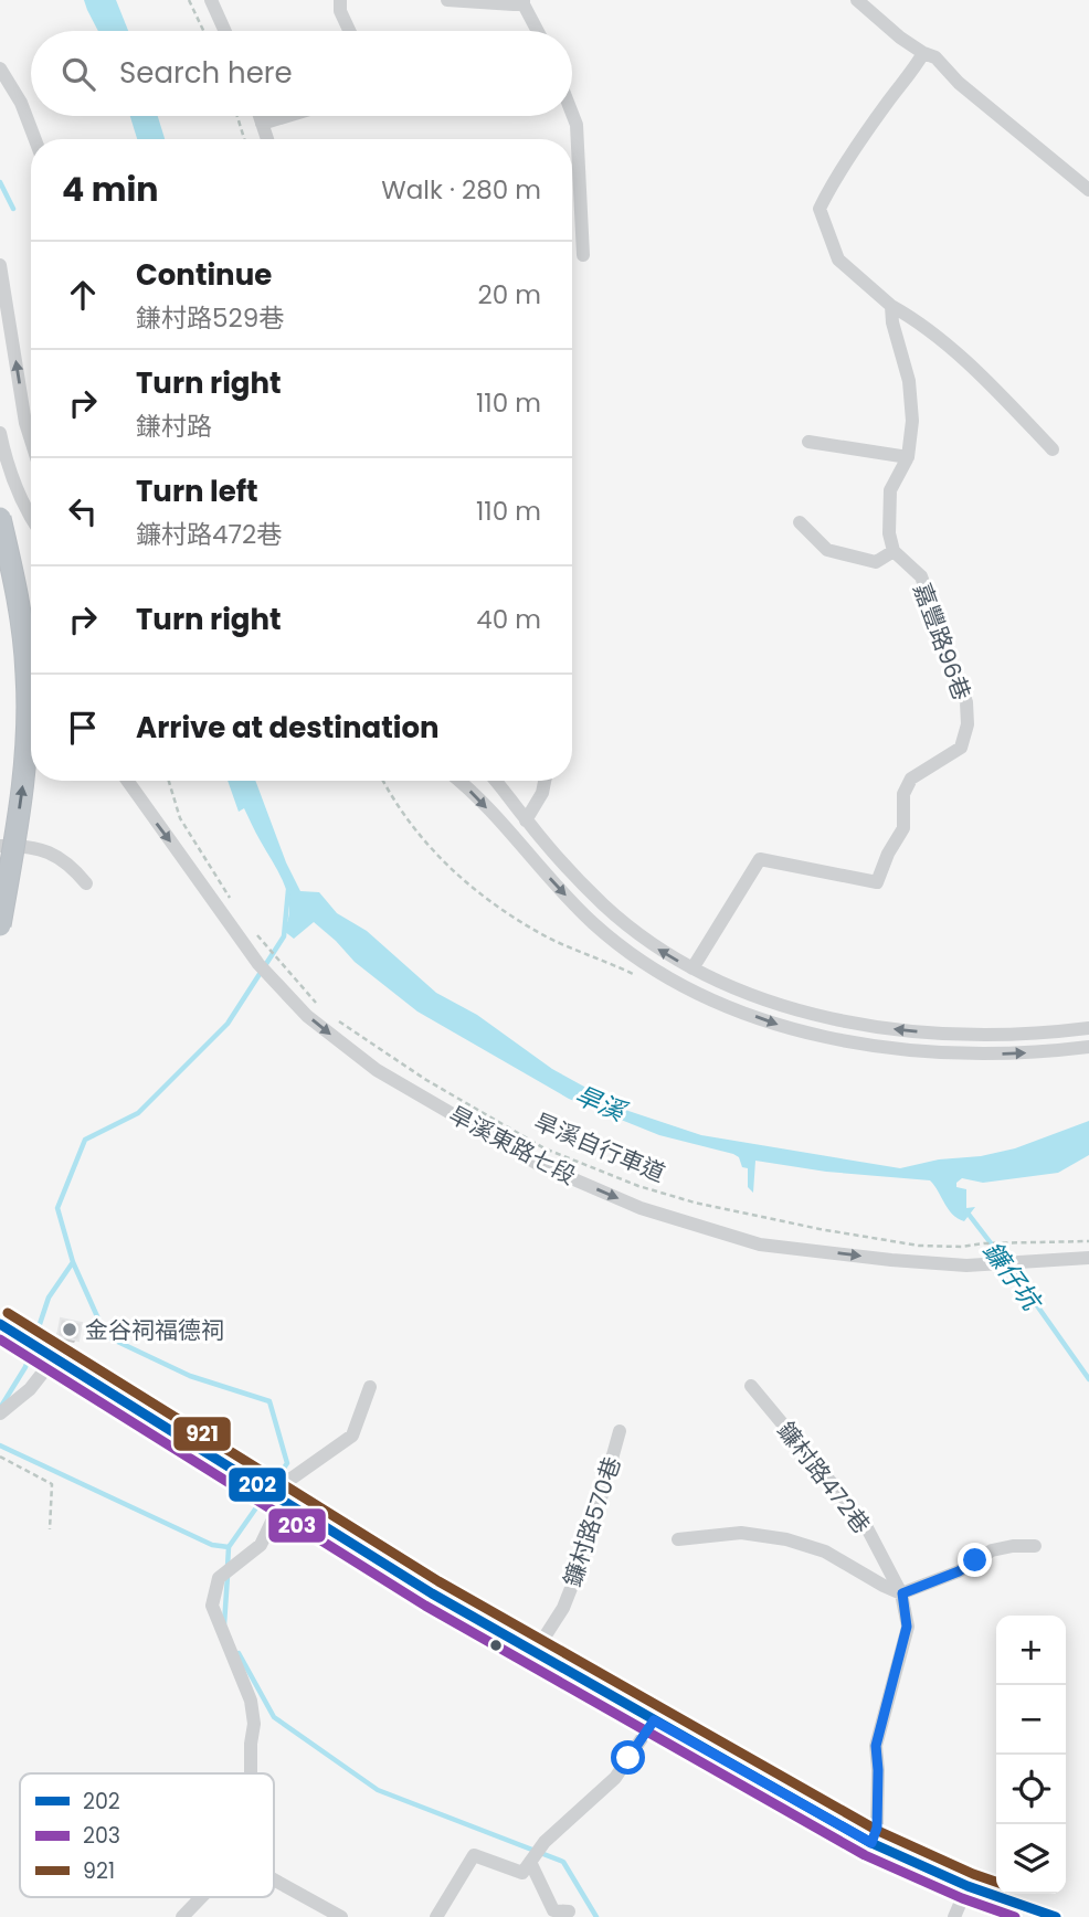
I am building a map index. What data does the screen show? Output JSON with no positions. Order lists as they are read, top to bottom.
{
  "streets": {
    "street": [
      "嘉豐路96巷",
      "旱溪東路七段",
      "鐮村路472巷",
      "鐮村路570巷"
    ],
    "path": ["旱溪自行車道"]
  },
  "one_way": ["旱溪東路七段"],
  "water": ["旱溪", "鐮仔坑"],
  "places": ["金谷祠福德祠"],
  "lines": ["transit line 921", "transit line 202", "transit line 203"],
  "legend": ["202", "203", "921"],
  "page": {
    "search": "Search here",
    "heading": ["4 min", "Walk · 280 m"],
    "list": [
      ["Continue", "鎌村路529巷", "20 m"],
      ["Turn right", "鎌村路", "110 m"],
      ["Turn left", "鐮村路472巷", "110 m"],
      ["Turn right", "40 m"],
      "Arrive at destination"
    ],
    "map_buttons": ["+", "−"]
  }
}
